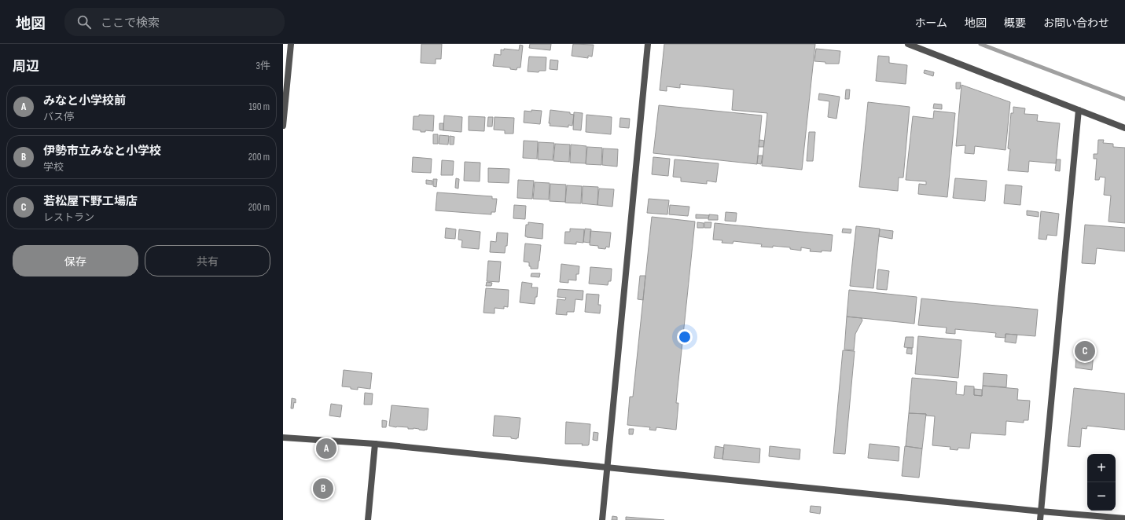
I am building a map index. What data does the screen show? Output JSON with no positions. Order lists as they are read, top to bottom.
{
  "page": {
    "header": "地図",
    "search": "ここで検索",
    "nav": [
      "ホーム",
      "地図",
      "概要",
      "お問い合わせ"
    ],
    "heading": ["周辺", "3件"],
    "list": [
      {
        "mark": "A",
        "name": "みなと小学校前",
        "note": "バス停",
        "value": "190 m"
      },
      {
        "mark": "B",
        "name": "伊勢市立みなと小学校",
        "note": "学校",
        "value": "200 m"
      },
      {
        "mark": "C",
        "name": "若松屋下野工場店",
        "note": "レストラン",
        "value": "200 m"
      }
    ],
    "buttons": ["保存", "共有"],
    "pins": ["C", "A", "B"],
    "map_buttons": ["+", "−"]
  }
}
